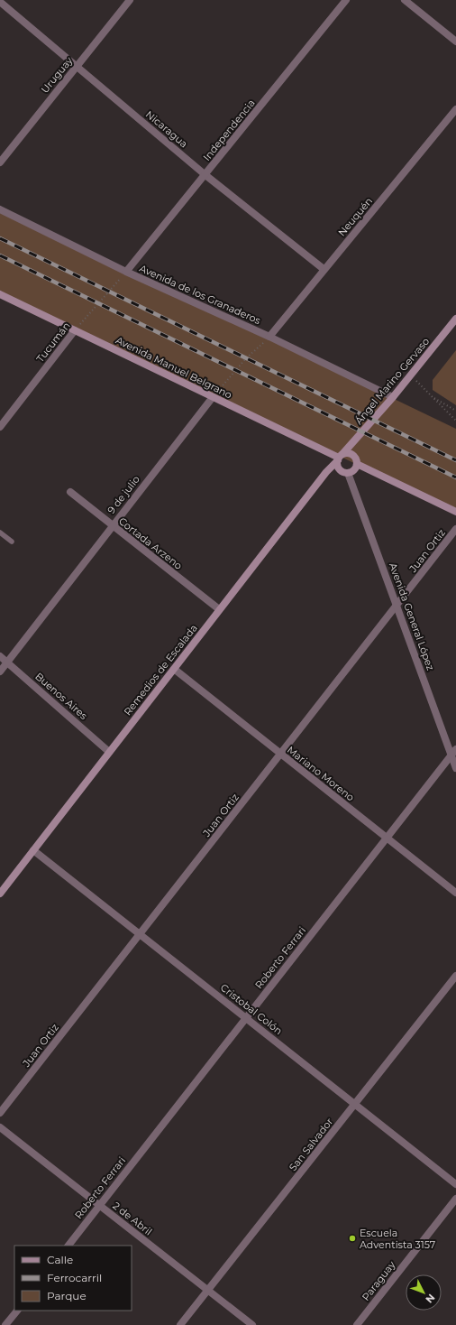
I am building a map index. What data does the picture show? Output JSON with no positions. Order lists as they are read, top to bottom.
{
  "streets": {
    "main road": ["Avenida Manuel Belgrano", "Ángel Marino Gervaso", "Remedios de Escalada"],
    "street": [
      "Uruguay",
      "Nicaragua",
      "Independencia",
      "Neuquén",
      "Avenida de los Granaderos",
      "Tucumán",
      "9 de julio",
      "Cortada Arzeno",
      "Juan Ortiz",
      "Avenida General López",
      "Buenos Aires",
      "Mariano Moreno",
      "Roberto Ferrari",
      "Cristobal Colón",
      "San Salvador",
      "2 de Abril",
      "Paraguay"
    ]
  },
  "crossings": [
    ["Uruguay", "Nicaragua"],
    ["Nicaragua", "Independencia"],
    ["Nicaragua", "Neuquén"],
    ["Independencia", "Avenida de los Granaderos"],
    ["Independencia", "Tucumán"],
    ["Neuquén", "Avenida de los Granaderos"],
    ["Avenida de los Granaderos", "Tucumán"],
    ["Avenida de los Granaderos", "Ángel Marino Gervaso"],
    ["Tucumán", "Avenida Manuel Belgrano"],
    ["Avenida Manuel Belgrano", "Ángel Marino Gervaso"],
    ["Avenida Manuel Belgrano", "9 de julio"],
    ["Avenida Manuel Belgrano", "Avenida General López"],
    ["Avenida Manuel Belgrano", "Remedios de Escalada"],
    ["Ángel Marino Gervaso", "Avenida General López"],
    ["Ángel Marino Gervaso", "Remedios de Escalada"],
    ["9 de julio", "Cortada Arzeno"],
    ["9 de julio", "Buenos Aires"],
    ["Cortada Arzeno", "Remedios de Escalada"],
    ["Juan Ortiz", "Avenida General López"],
    ["Juan Ortiz", "Mariano Moreno"],
    ["Juan Ortiz", "Cristobal Colón"],
    ["Avenida General López", "Remedios de Escalada"],
    ["Avenida General López", "Roberto Ferrari"],
    ["Remedios de Escalada", "Buenos Aires"],
    ["Remedios de Escalada", "Mariano Moreno"],
    ["Remedios de Escalada", "Cristobal Colón"],
    ["Mariano Moreno", "Roberto Ferrari"],
    ["Roberto Ferrari", "Cristobal Colón"],
    ["Roberto Ferrari", "2 de Abril"],
    ["Cristobal Colón", "San Salvador"],
    ["San Salvador", "2 de Abril"]
  ],
  "places": ["Escuela Adventista 3157"],
  "legend": ["Calle", "Ferrocarril", "Parque"],
  "north": "bottom right"
}
